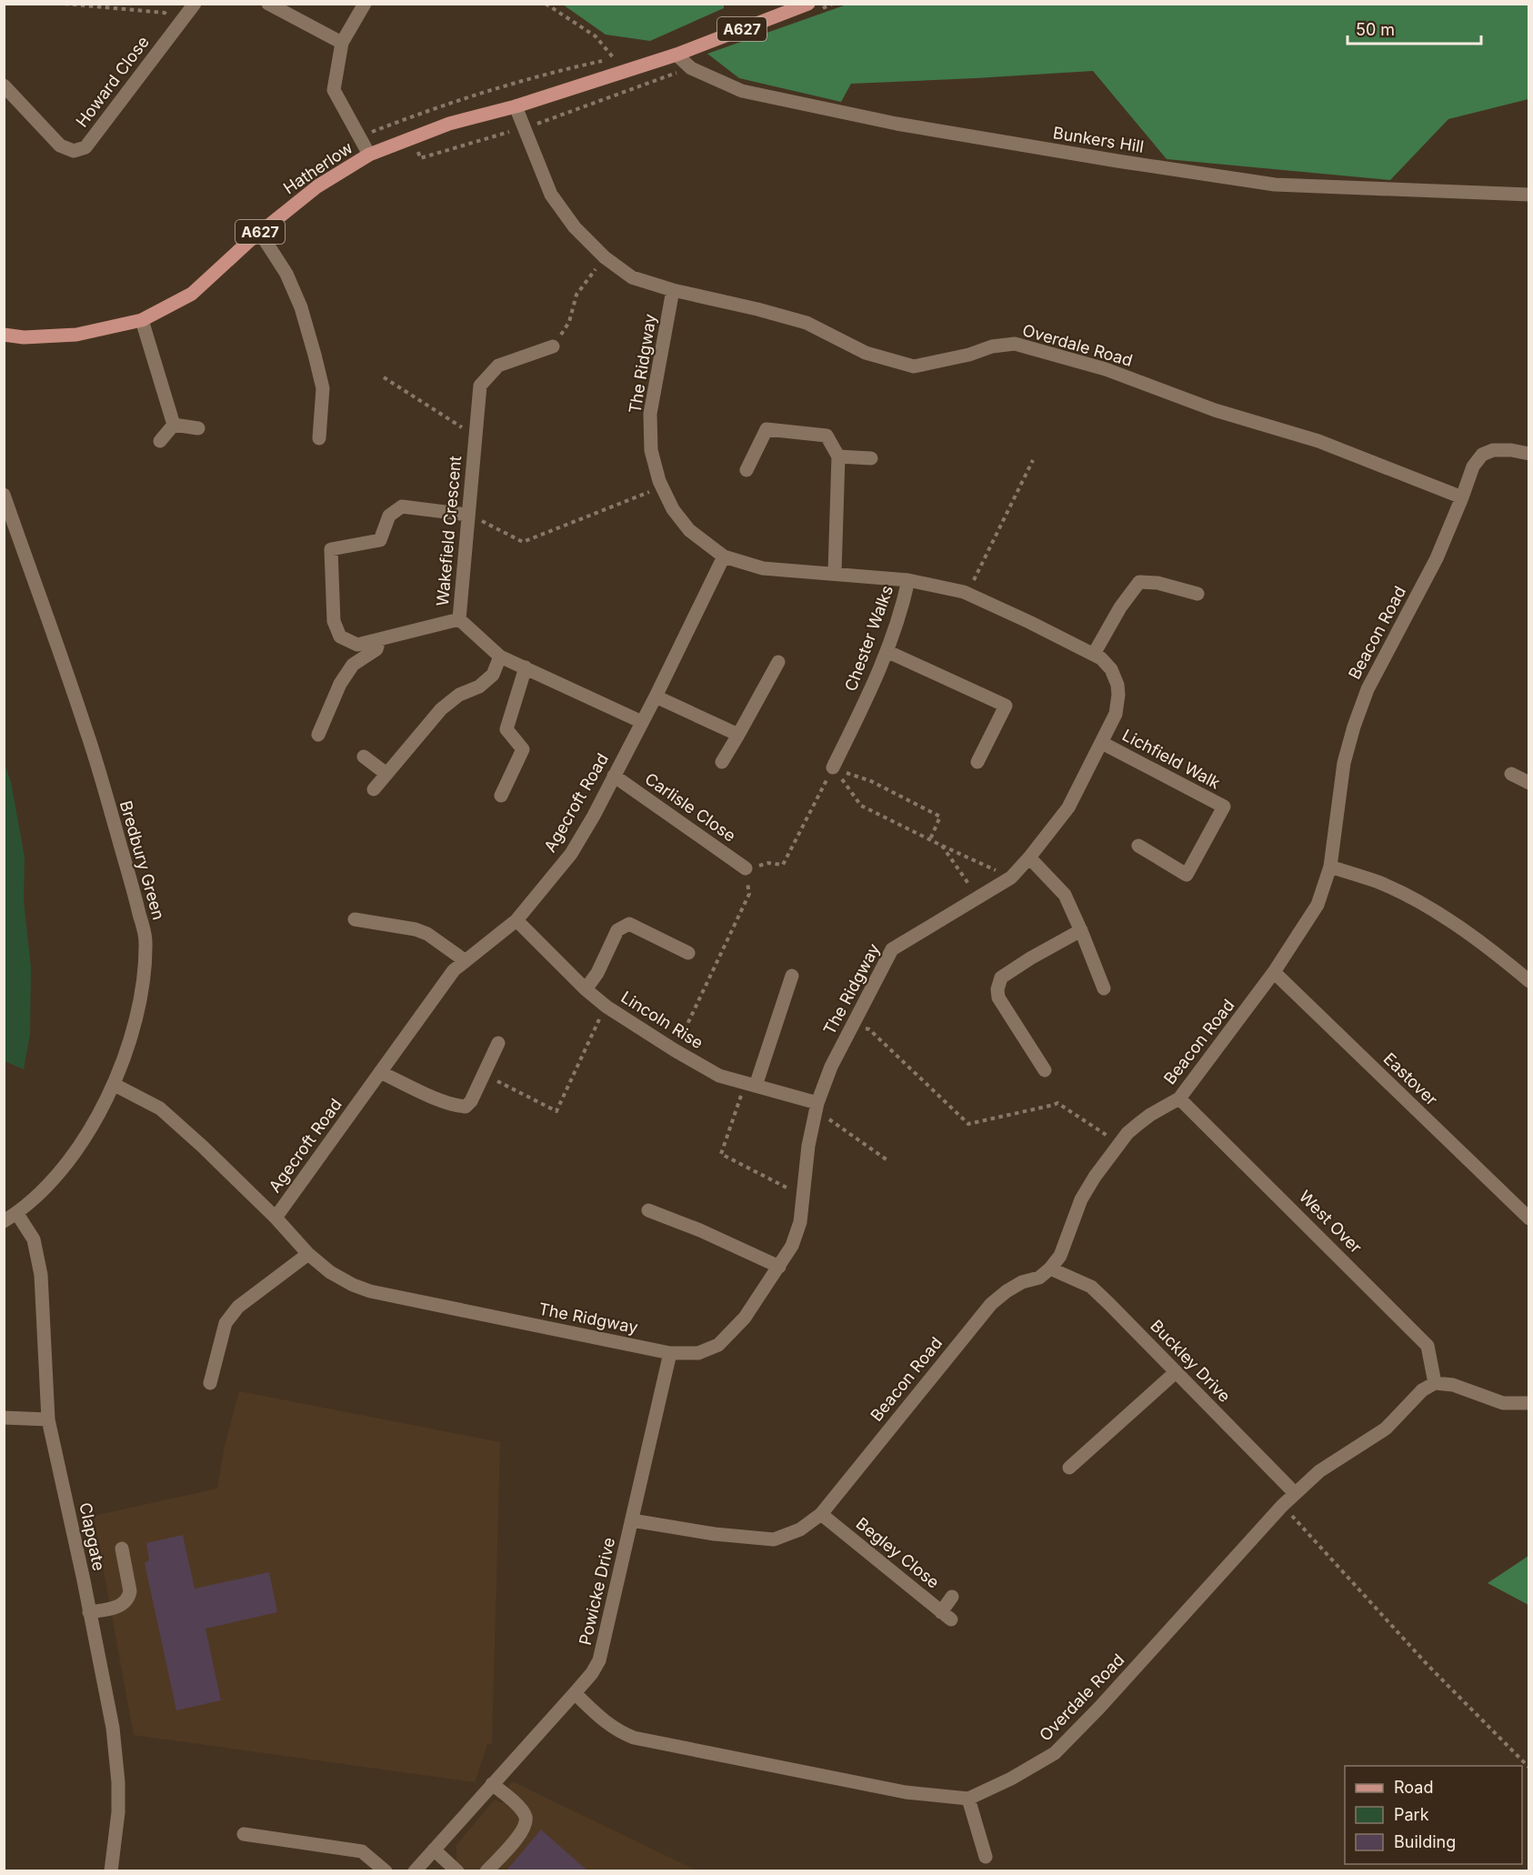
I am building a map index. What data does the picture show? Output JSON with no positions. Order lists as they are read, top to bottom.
{
  "streets": {
    "main road": ["A627", "Hatherlow"],
    "street": [
      "Howard Close",
      "Bunkers Hill",
      "Overdale Road",
      "The Ridgway",
      "Wakefield Crescent",
      "Beacon Road",
      "Chester Walks",
      "Lichfield Walk",
      "Agecroft Road",
      "Carlisle Close",
      "Bredbury Green",
      "Lincoln Rise",
      "Eastover",
      "West Over",
      "Buckley Drive",
      "Clapgate",
      "Begley Close",
      "Powicke Drive"
    ]
  },
  "crossings": [
    ["A627", "Bunkers Hill"],
    ["A627", "Hatherlow"],
    ["Bunkers Hill", "Hatherlow"],
    ["Hatherlow", "Overdale Road"],
    ["Overdale Road", "The Ridgway"],
    ["Overdale Road", "Beacon Road"],
    ["Overdale Road", "West Over"],
    ["Overdale Road", "Buckley Drive"],
    ["The Ridgway", "Chester Walks"],
    ["The Ridgway", "Lichfield Walk"],
    ["The Ridgway", "Agecroft Road"],
    ["The Ridgway", "Bredbury Green"],
    ["The Ridgway", "Lincoln Rise"],
    ["The Ridgway", "Powicke Drive"],
    ["Wakefield Crescent", "Agecroft Road"],
    ["Beacon Road", "Eastover"],
    ["Beacon Road", "West Over"],
    ["Beacon Road", "Buckley Drive"],
    ["Beacon Road", "Begley Close"],
    ["Beacon Road", "Powicke Drive"],
    ["Agecroft Road", "Carlisle Close"],
    ["Agecroft Road", "Lincoln Rise"],
    ["Bredbury Green", "Clapgate"]
  ],
  "legend": ["Road", "Park", "Building"],
  "scale_bar": "50 m"
}
